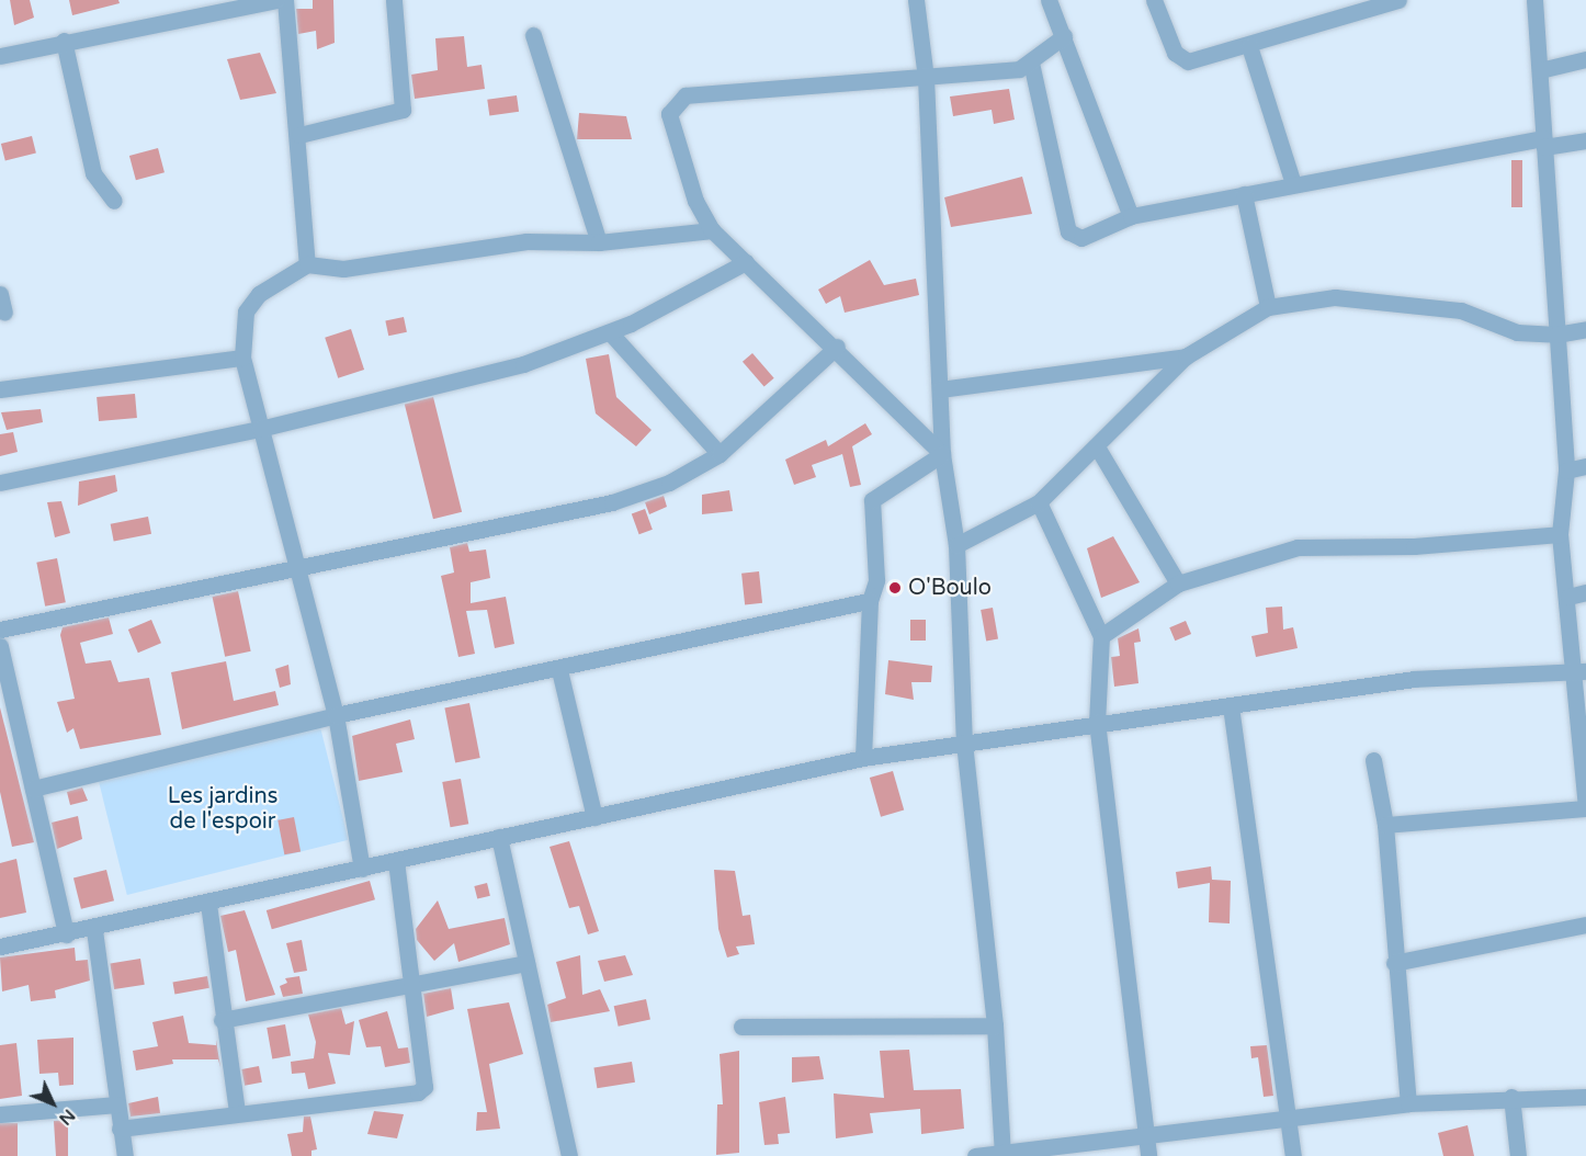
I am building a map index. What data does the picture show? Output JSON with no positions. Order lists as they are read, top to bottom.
{
  "parks": ["Les jardins de l'espoir"],
  "places": ["O'Boulo"],
  "north": "bottom right"
}
